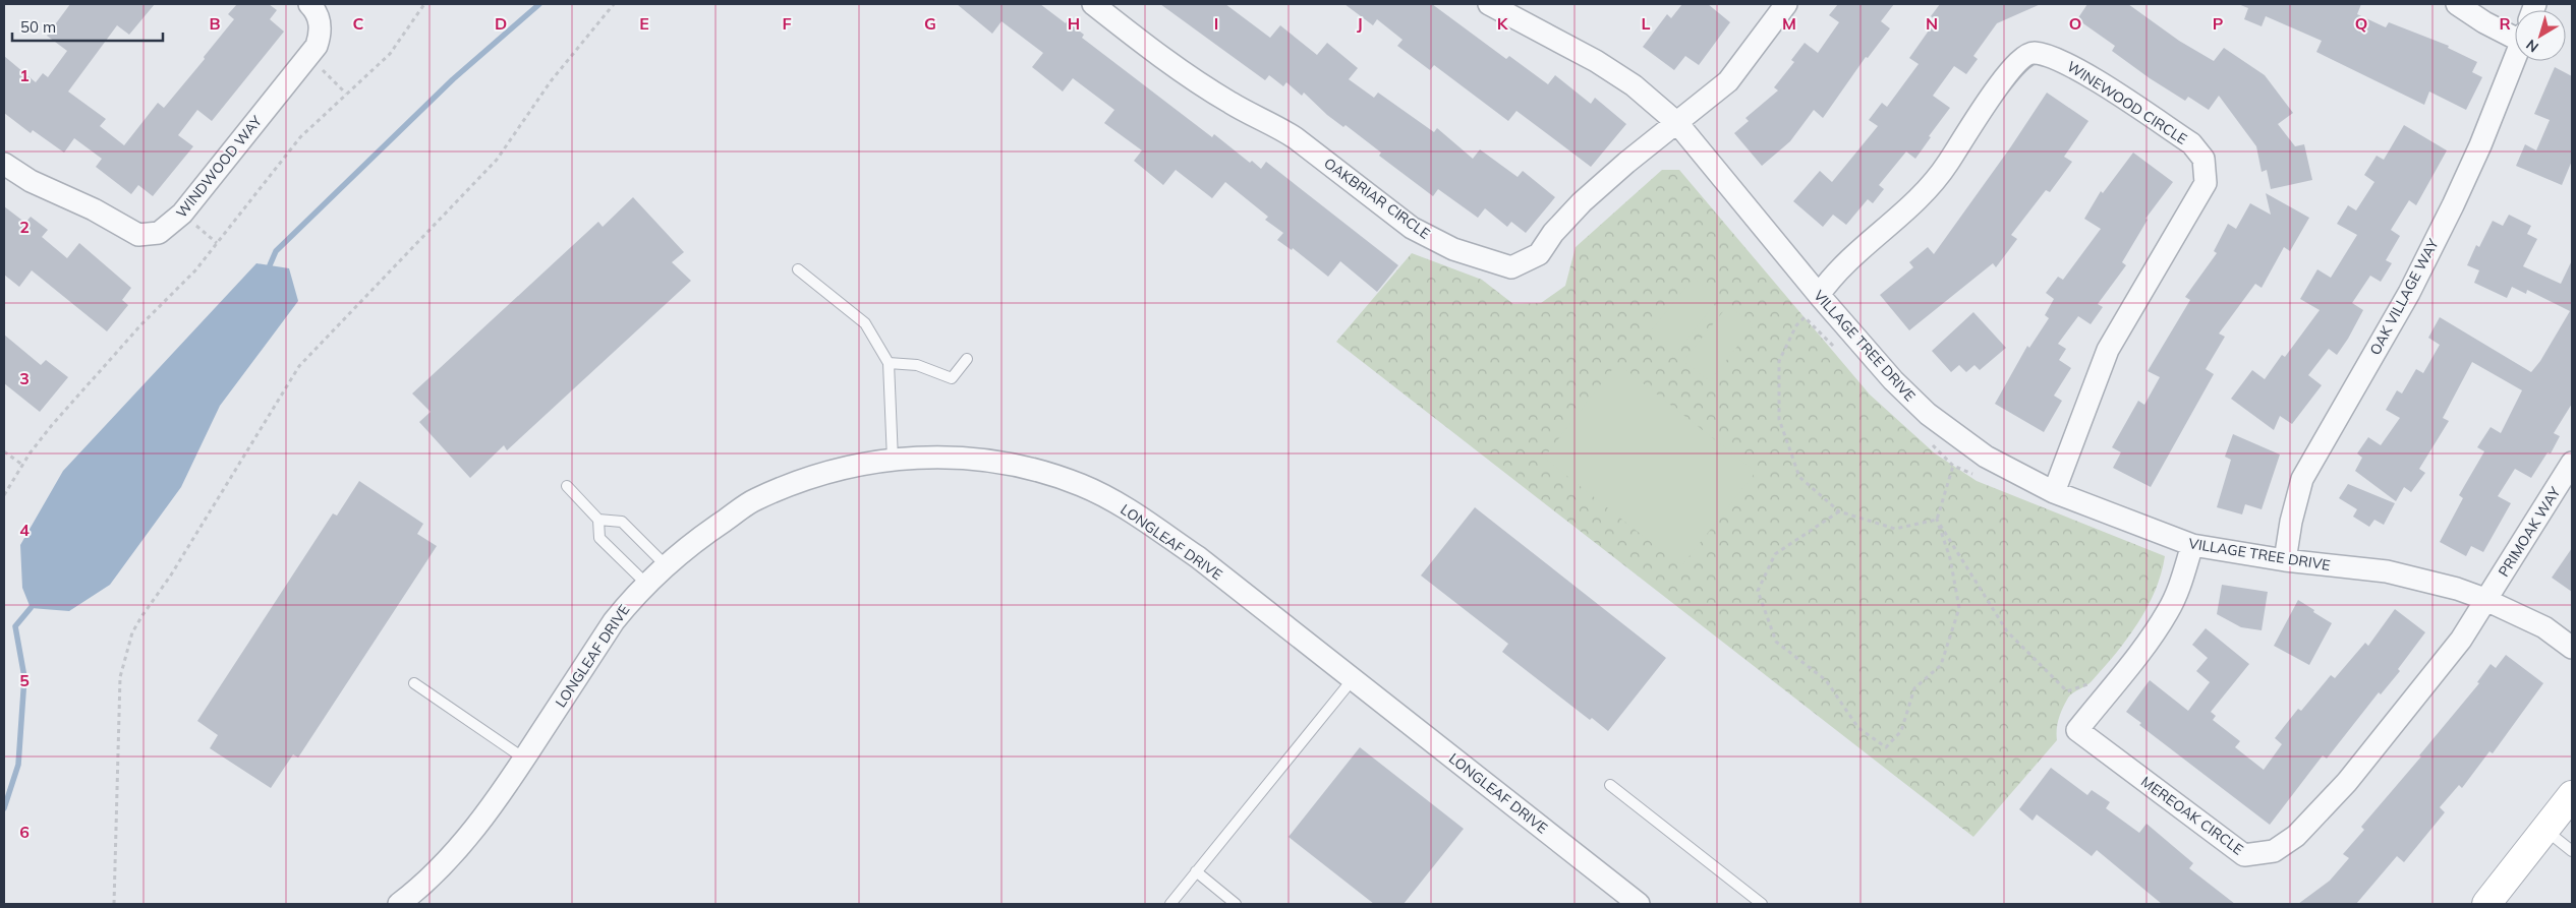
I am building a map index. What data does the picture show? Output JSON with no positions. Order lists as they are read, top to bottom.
{
  "streets": {
    "street": [
      "WINEWOOD CIRCLE",
      "WINDWOOD WAY",
      "OAKBRIAR CIRCLE",
      "OAK VILLAGE WAY",
      "VILLAGE TREE DRIVE",
      "PRIMOAK WAY",
      "LONGLEAF DRIVE",
      "MEREOAK CIRCLE"
    ]
  },
  "crossings": [
    ["WINEWOOD CIRCLE", "VILLAGE TREE DRIVE"],
    ["OAKBRIAR CIRCLE", "VILLAGE TREE DRIVE"],
    ["OAK VILLAGE WAY", "VILLAGE TREE DRIVE"],
    ["VILLAGE TREE DRIVE", "PRIMOAK WAY"],
    ["VILLAGE TREE DRIVE", "MEREOAK CIRCLE"],
    ["PRIMOAK WAY", "MEREOAK CIRCLE"]
  ],
  "scale_bar": "50 m",
  "north": "bottom left",
  "grid": {
    "columns": [
      "B",
      "C",
      "D",
      "E",
      "F",
      "G",
      "H",
      "I",
      "J",
      "K",
      "L",
      "M",
      "N",
      "O",
      "P",
      "Q",
      "R"
    ],
    "rows": [
      "1",
      "2",
      "3",
      "4",
      "5",
      "6"
    ]
  }
}
